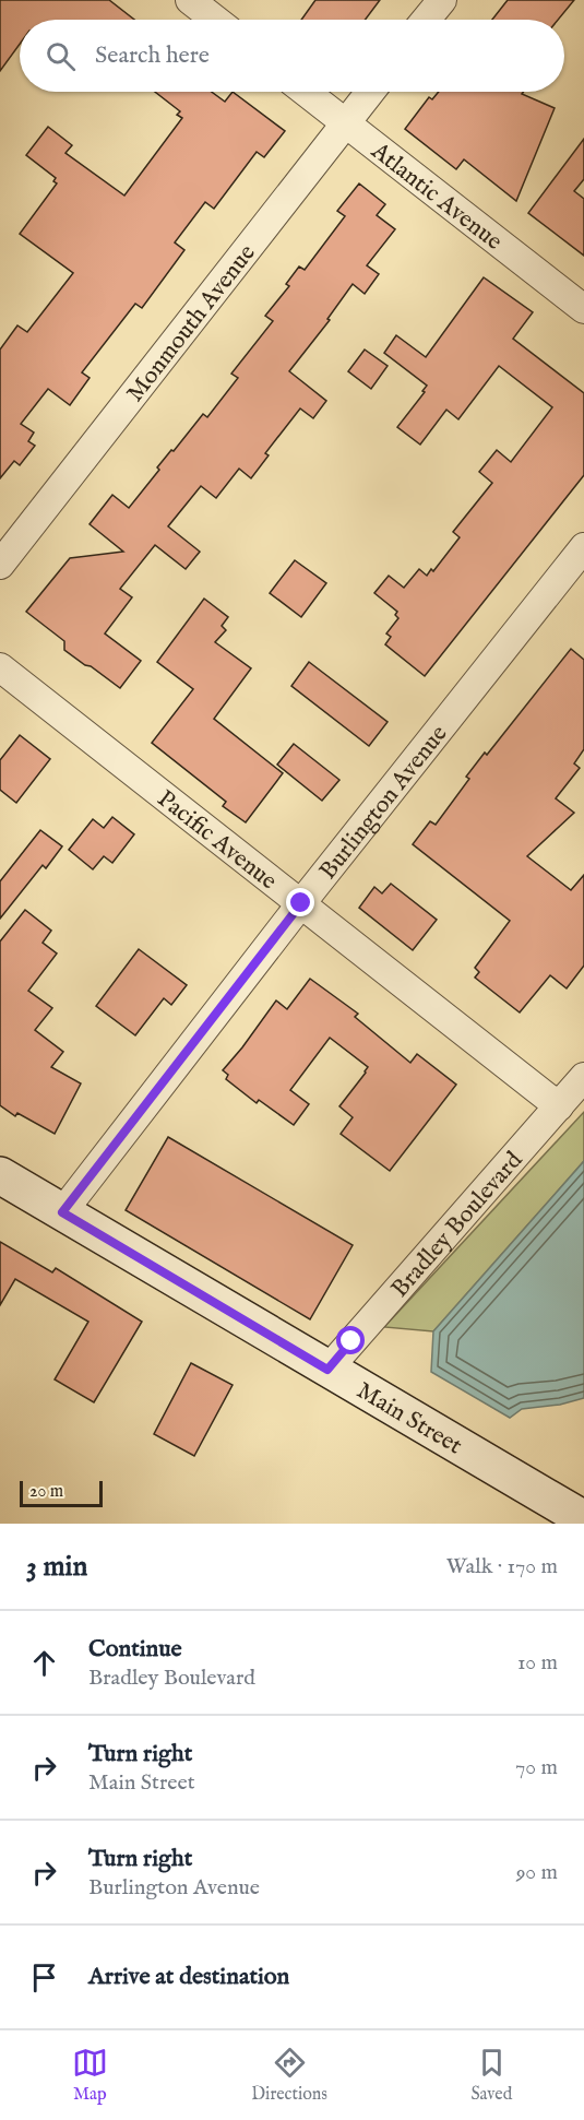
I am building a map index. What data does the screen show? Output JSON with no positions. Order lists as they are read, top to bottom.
{
  "streets": {
    "main road": ["Main Street"],
    "street": [
      "Atlantic Avenue",
      "Monmouth Avenue",
      "Burlington Avenue",
      "Pacific Avenue",
      "Bradley Boulevard"
    ]
  },
  "crossings": [
    ["Atlantic Avenue", "Monmouth Avenue"],
    ["Burlington Avenue", "Pacific Avenue"],
    ["Burlington Avenue", "Main Street"],
    ["Pacific Avenue", "Bradley Boulevard"],
    ["Bradley Boulevard", "Main Street"]
  ],
  "scale_bar": "20 m",
  "page": {
    "search": "Search here",
    "scale": "20 m",
    "heading": ["3 min", "Walk · 170 m"],
    "list": [
      ["Continue", "Bradley Boulevard", "10 m"],
      ["Turn right", "Main Street", "70 m"],
      ["Turn right", "Burlington Avenue", "90 m"],
      "Arrive at destination"
    ],
    "nav": ["Map", "Directions", "Saved"]
  }
}
